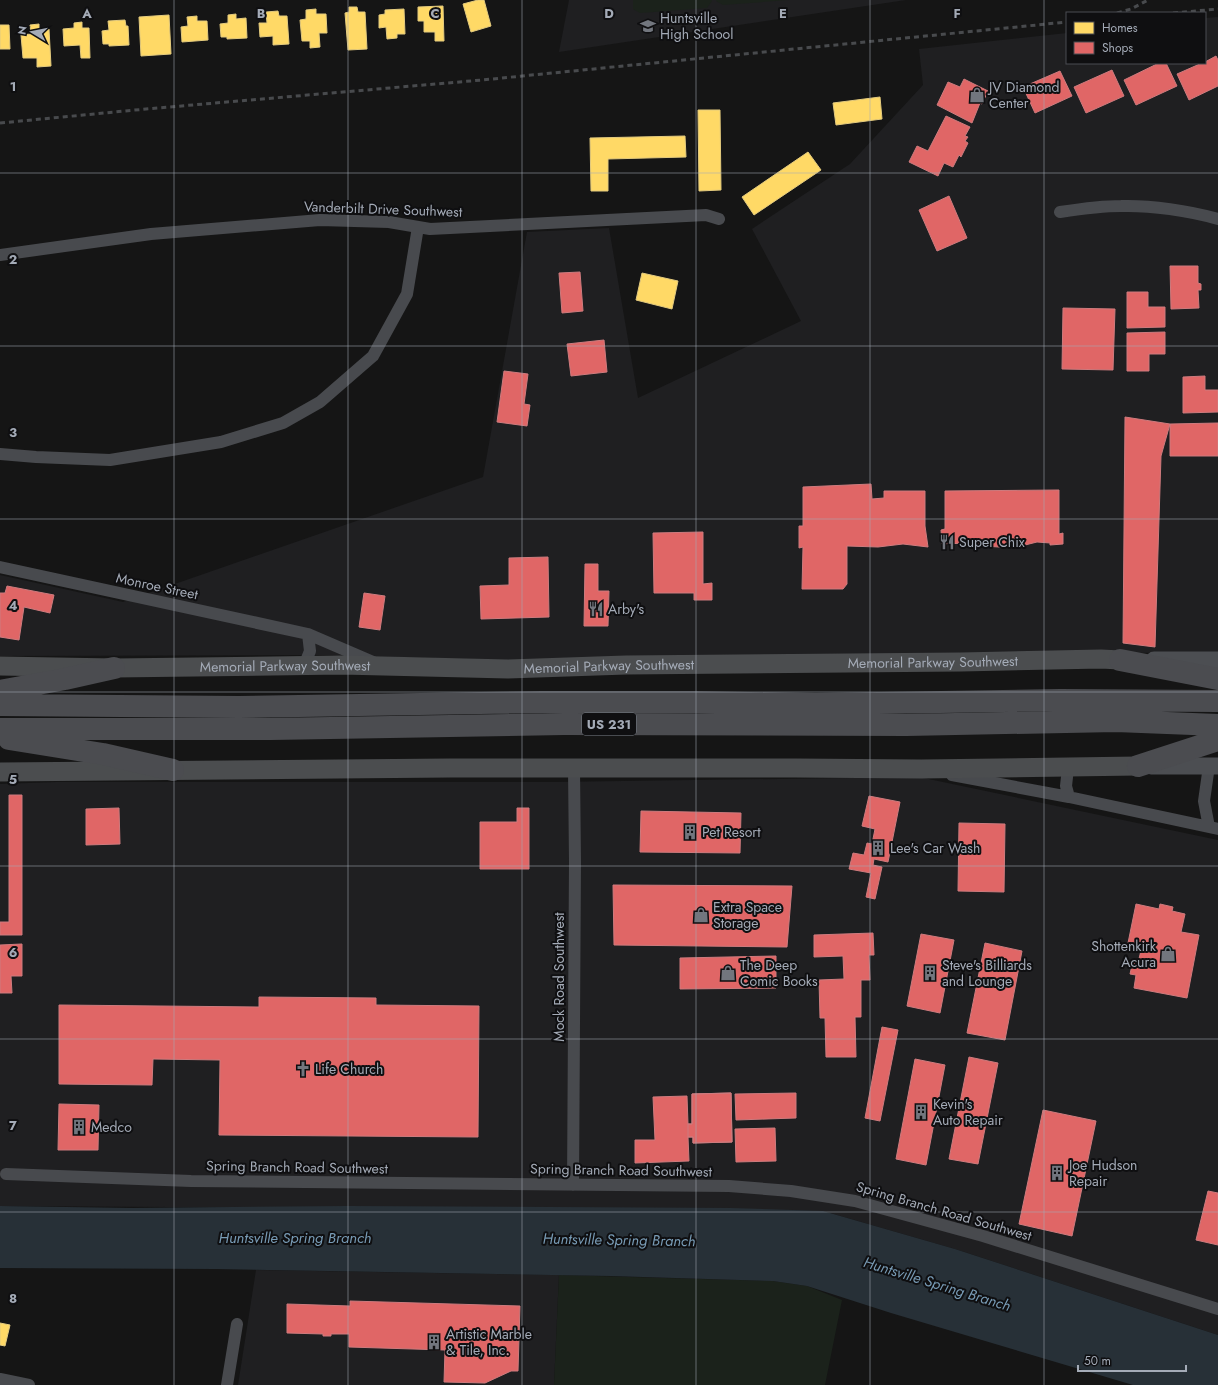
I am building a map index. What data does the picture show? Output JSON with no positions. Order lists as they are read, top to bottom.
{
  "streets": {
    "highway": ["US 231"],
    "main road": ["Memorial Parkway Southwest"],
    "street": [
      "Vanderbilt Drive Southwest",
      "Monroe Street",
      "Mock Road Southwest",
      "Spring Branch Road Southwest"
    ]
  },
  "crossings": [
    ["Monroe Street", "Memorial Parkway Southwest"],
    ["Mock Road Southwest", "Spring Branch Road Southwest"]
  ],
  "water": ["Huntsville Spring Branch"],
  "places": {
    "school or university": ["Huntsville High School"],
    "shop": [
      "JV Diamond Center",
      "Extra Space Storage",
      "Shottenkirk Acura",
      "The Deep Comic Books"
    ],
    "restaurant": ["Super Chix", "Arby's"],
    "building": [
      "Pet Resort",
      "Lee's Car Wash",
      "Steve's Billiards and Lounge",
      "Kevin's Auto Repair",
      "Medco",
      "Joe Hudson Repair",
      "Artistic Marble & Tile, Inc."
    ],
    "church": ["Life Church"]
  },
  "legend": ["Homes", "Shops"],
  "scale_bar": "50 m",
  "north": "left",
  "grid": {
    "columns": [
      "A",
      "B",
      "C",
      "D",
      "E",
      "F"
    ],
    "rows": [
      "1",
      "2",
      "3",
      "4",
      "5",
      "6",
      "7",
      "8"
    ]
  }
}
